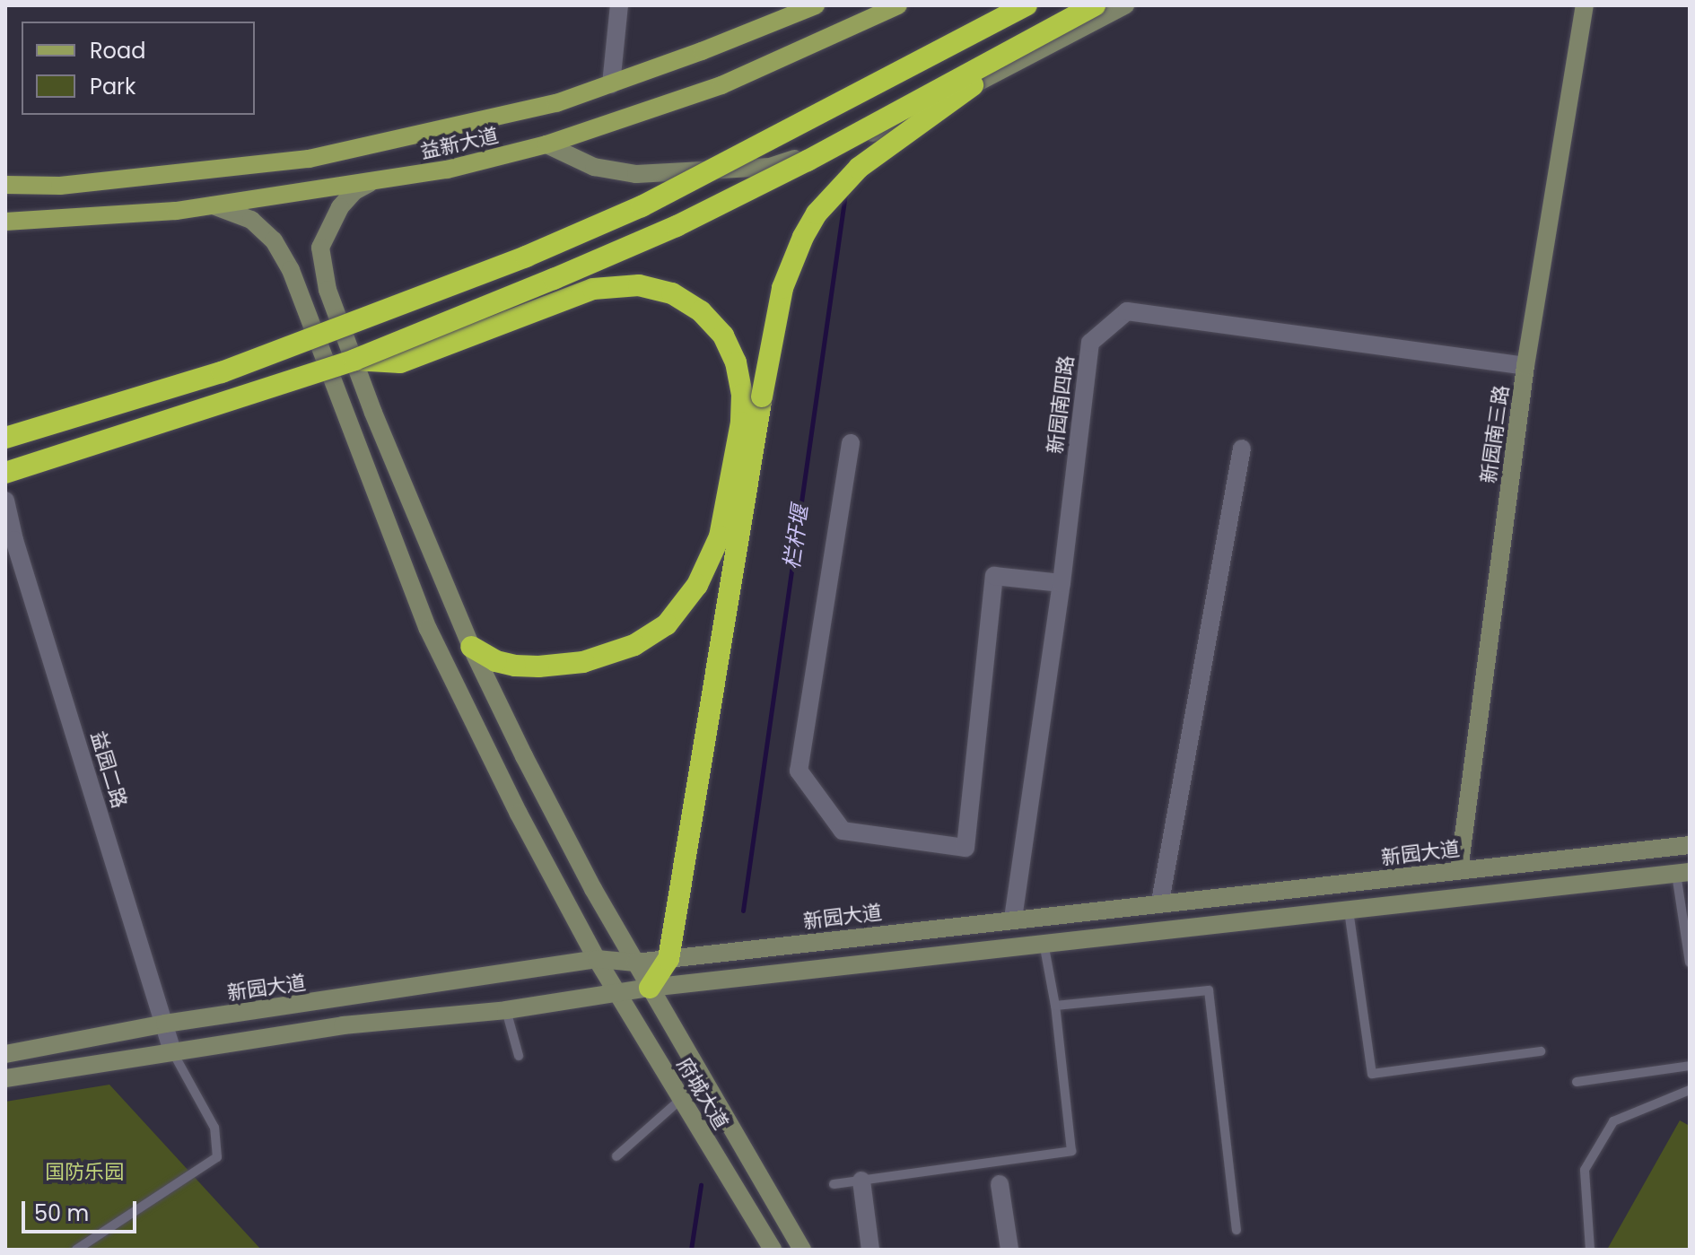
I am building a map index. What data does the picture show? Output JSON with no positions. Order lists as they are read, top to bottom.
{
  "streets": {
    "main road": ["益新大道"],
    "street": [
      "新园南四路",
      "新园南三路",
      "益园二路",
      "新园大道",
      "府城大道"
    ]
  },
  "crossings": [
    ["益新大道", "府城大道"],
    ["新园南四路", "新园南三路"],
    ["新园南四路", "新园大道"],
    ["新园南三路", "新园大道"],
    ["益园二路", "新园大道"],
    ["新园大道", "府城大道"]
  ],
  "water": ["栏杆堰"],
  "parks": ["国防乐园"],
  "legend": ["Road", "Park"],
  "scale_bar": "50 m"
}
